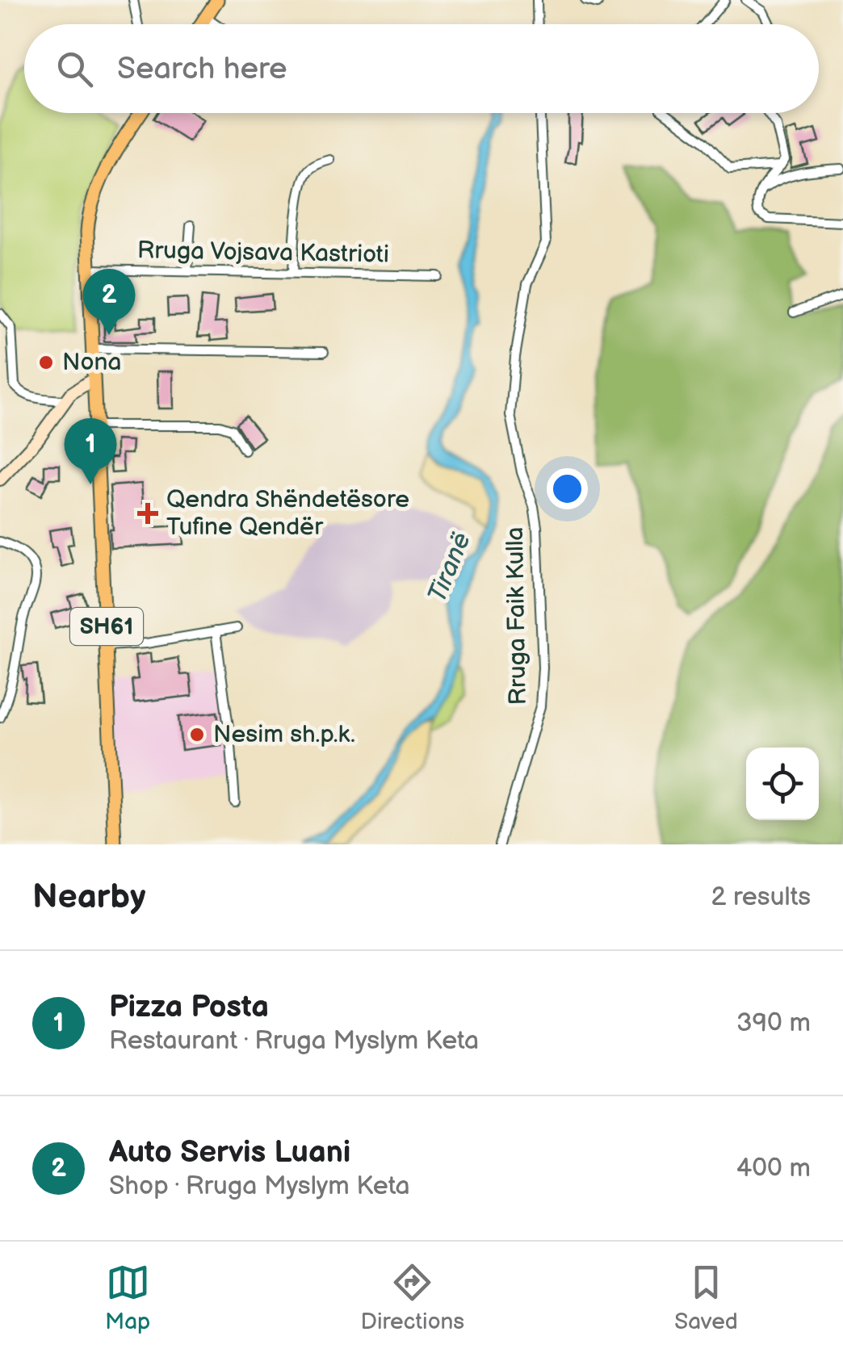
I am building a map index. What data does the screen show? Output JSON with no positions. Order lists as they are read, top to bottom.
{
  "streets": {
    "main road": ["SH61"],
    "street": ["Rruga Vojsava Kastrioti", "Rruga Faik Kulla"]
  },
  "crossings": [
    ["Rruga Vojsava Kastrioti", "SH61"]
  ],
  "water": ["Tiranë"],
  "places": {
    "other": ["Nona", "Nesim sh.p.k."],
    "health": ["Qendra Shëndetësore Tufine Qendër"]
  },
  "page": {
    "search": "Search here",
    "pins": ["2", "1"],
    "heading": ["Nearby", "2 results"],
    "list": [
      {
        "mark": "1",
        "name": "Pizza Posta",
        "note": "Restaurant · Rruga Myslym Keta",
        "value": "390 m"
      },
      {
        "mark": "2",
        "name": "Auto Servis Luani",
        "note": "Shop · Rruga Myslym Keta",
        "value": "400 m"
      }
    ],
    "nav": ["Map", "Directions", "Saved"]
  }
}
